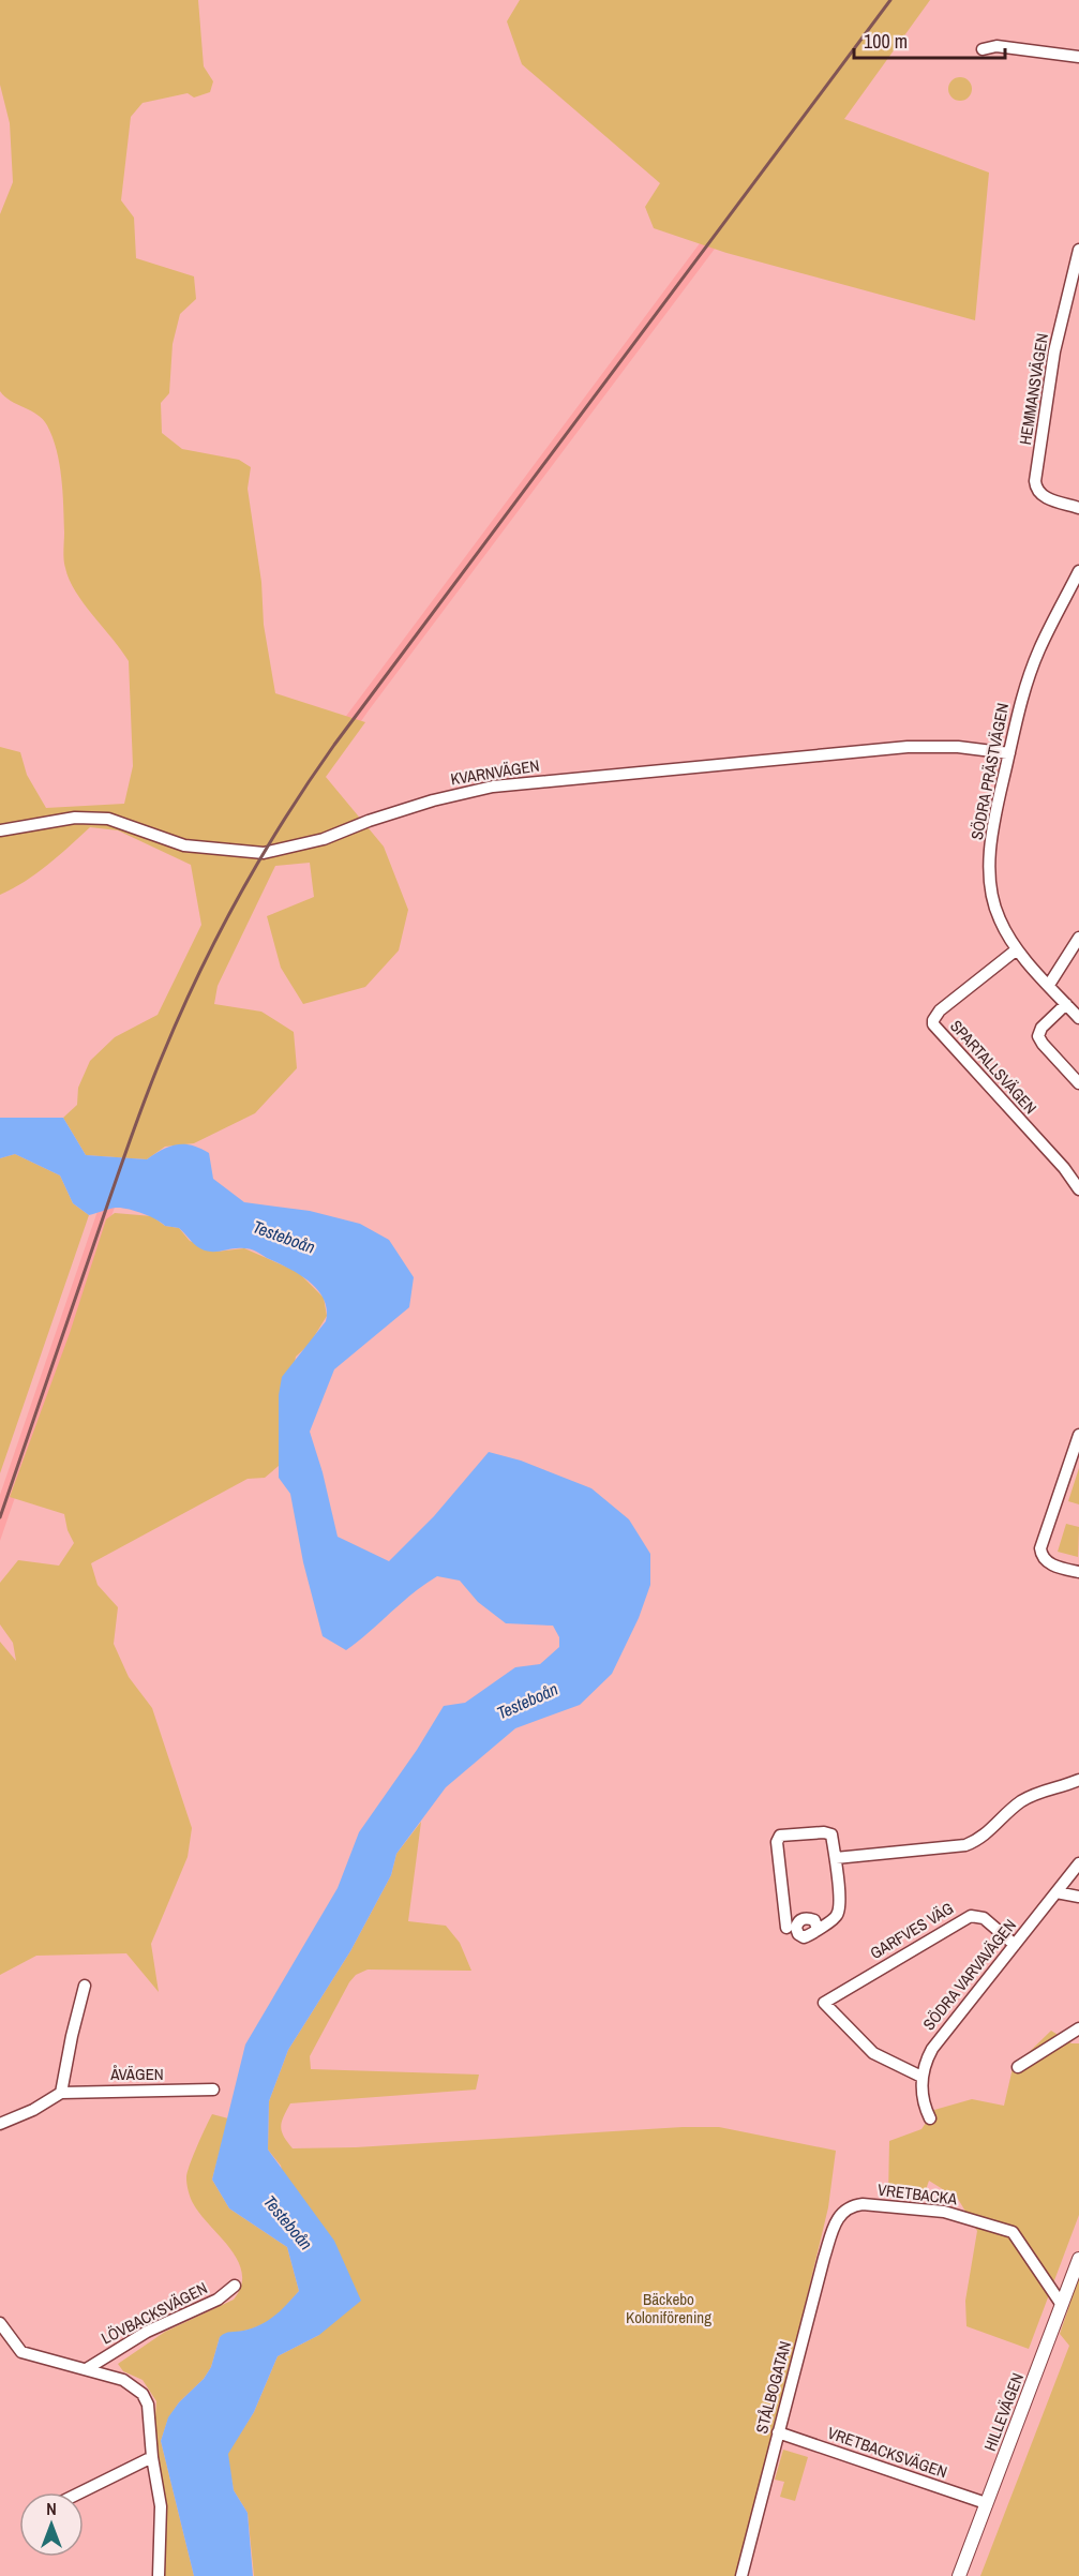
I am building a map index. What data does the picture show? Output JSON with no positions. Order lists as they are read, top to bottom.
{
  "streets": {
    "street": [
      "HEMMANSVÄGEN",
      "SÖDRA PRÄSTVÄGEN",
      "KVARNVÄGEN",
      "SPARTALLSVÄGEN",
      "GARFVES VÄG",
      "SÖDRA VARVAVÄGEN",
      "ÅVÄGEN",
      "VRETBACKA",
      "LÖVBACKSVÄGEN",
      "STÅLBOGATAN",
      "HILLEVÄGEN",
      "VRETBACKSVÄGEN"
    ]
  },
  "crossings": [
    ["SÖDRA PRÄSTVÄGEN", "KVARNVÄGEN"],
    ["SÖDRA PRÄSTVÄGEN", "SPARTALLSVÄGEN"],
    ["GARFVES VÄG", "SÖDRA VARVAVÄGEN"],
    ["VRETBACKA", "STÅLBOGATAN"],
    ["VRETBACKA", "HILLEVÄGEN"],
    ["STÅLBOGATAN", "VRETBACKSVÄGEN"],
    ["HILLEVÄGEN", "VRETBACKSVÄGEN"]
  ],
  "water": ["Testeboån"],
  "parks": ["Bäckebo Koloniförening"],
  "scale_bar": "100 m",
  "north": "top"
}
